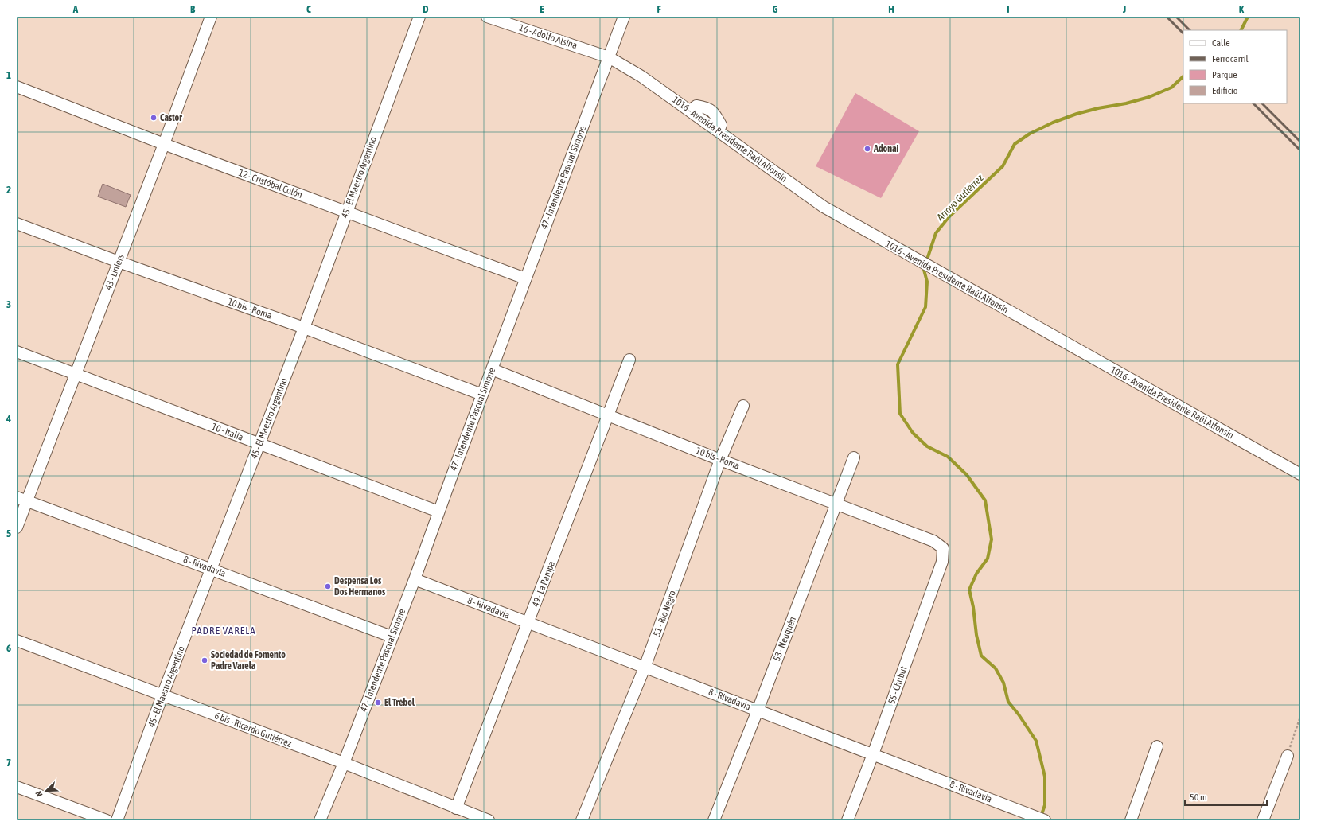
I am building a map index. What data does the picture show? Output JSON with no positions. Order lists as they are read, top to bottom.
{
  "streets": {
    "street": [
      "16 - Adolfo Alsina",
      "1016 - Avenida Presidente Raúl Alfonsín",
      "45 - El Maestro Argentino",
      "47 - Intendente Pascual Simone",
      "12 - Cristóbal Colón",
      "43 - Liniers",
      "10 bis - Roma",
      "10 - Italia",
      "8 - Rivadavia",
      "49 - La Pampa",
      "51 - Río Negro",
      "53 - Neuquén",
      "55 - Chubut",
      "6 bis - Ricardo Gutiérrez"
    ]
  },
  "crossings": [
    ["16 - Adolfo Alsina", "1016 - Avenida Presidente Raúl Alfonsín"],
    ["16 - Adolfo Alsina", "47 - Intendente Pascual Simone"],
    ["1016 - Avenida Presidente Raúl Alfonsín", "47 - Intendente Pascual Simone"],
    ["45 - El Maestro Argentino", "12 - Cristóbal Colón"],
    ["45 - El Maestro Argentino", "10 bis - Roma"],
    ["45 - El Maestro Argentino", "10 - Italia"],
    ["45 - El Maestro Argentino", "8 - Rivadavia"],
    ["45 - El Maestro Argentino", "6 bis - Ricardo Gutiérrez"],
    ["47 - Intendente Pascual Simone", "12 - Cristóbal Colón"],
    ["47 - Intendente Pascual Simone", "10 bis - Roma"],
    ["47 - Intendente Pascual Simone", "10 - Italia"],
    ["47 - Intendente Pascual Simone", "8 - Rivadavia"],
    ["47 - Intendente Pascual Simone", "6 bis - Ricardo Gutiérrez"],
    ["12 - Cristóbal Colón", "43 - Liniers"],
    ["43 - Liniers", "10 bis - Roma"],
    ["43 - Liniers", "10 - Italia"],
    ["43 - Liniers", "8 - Rivadavia"],
    ["10 bis - Roma", "49 - La Pampa"],
    ["10 bis - Roma", "51 - Río Negro"],
    ["10 bis - Roma", "53 - Neuquén"],
    ["10 bis - Roma", "55 - Chubut"],
    ["8 - Rivadavia", "49 - La Pampa"],
    ["8 - Rivadavia", "51 - Río Negro"],
    ["8 - Rivadavia", "53 - Neuquén"],
    ["8 - Rivadavia", "55 - Chubut"],
    ["49 - La Pampa", "6 bis - Ricardo Gutiérrez"]
  ],
  "districts": ["PADRE VARELA"],
  "water": ["Arroyo Gutiérrez"],
  "places": [
    "Castor",
    "Adonai",
    "Despensa Los Dos Hermanos",
    "Sociedad de Fomento Padre Varela",
    "El Trébol"
  ],
  "legend": [
    "Calle",
    "Ferrocarril",
    "Parque",
    "Edificio"
  ],
  "scale_bar": "50 m",
  "north": "bottom left",
  "grid": {
    "columns": [
      "A",
      "B",
      "C",
      "D",
      "E",
      "F",
      "G",
      "H",
      "I",
      "J",
      "K"
    ],
    "rows": [
      "1",
      "2",
      "3",
      "4",
      "5",
      "6",
      "7"
    ]
  }
}
